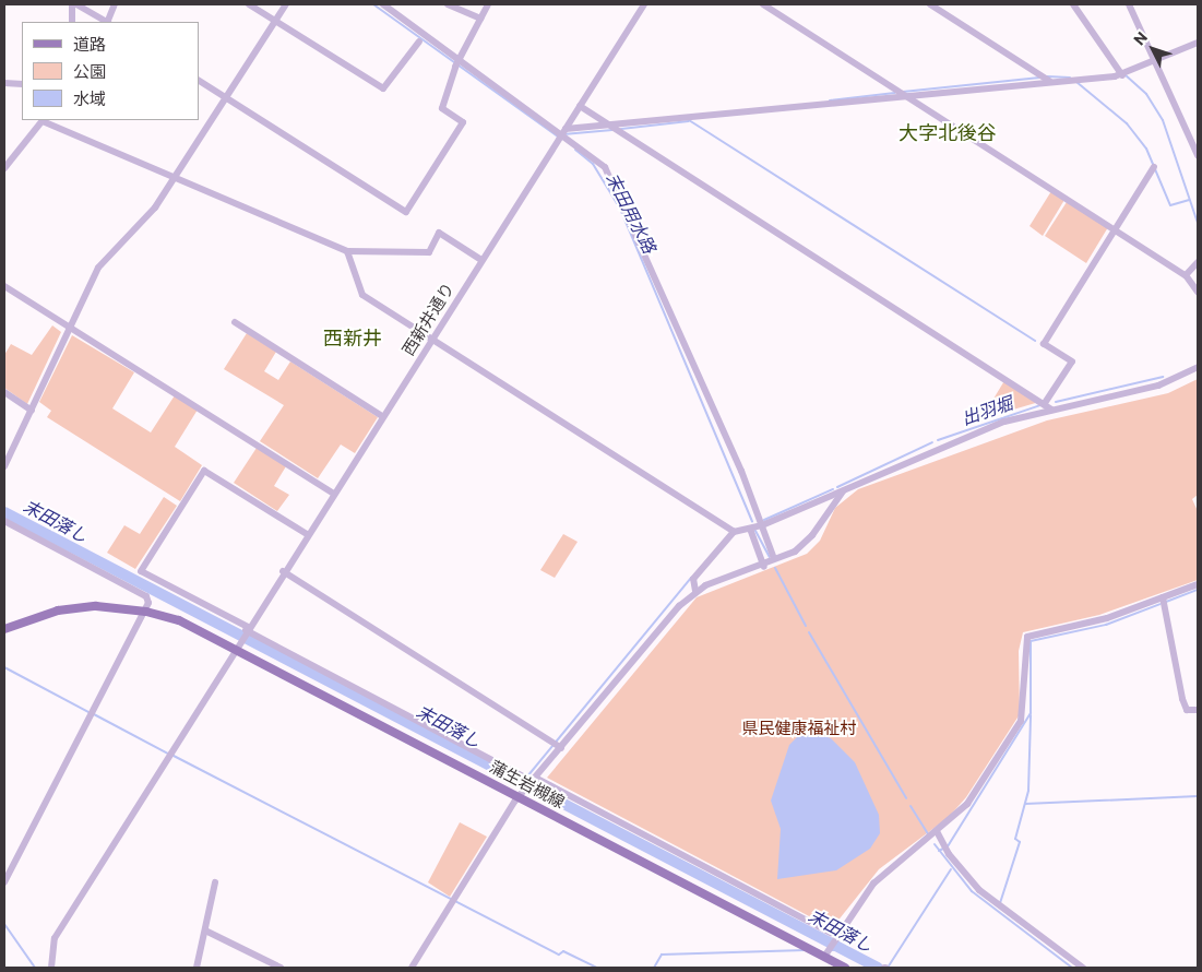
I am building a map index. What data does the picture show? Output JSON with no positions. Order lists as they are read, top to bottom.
{
  "streets": {
    "main road": ["蒲生岩槻線"],
    "street": ["西新井通り"]
  },
  "crossings": [
    ["西新井通り", "蒲生岩槻線"]
  ],
  "districts": ["大字北後谷", "西新井"],
  "water": ["末田用水路", "出羽堀", "末田落し"],
  "parks": ["県民健康福祉村"],
  "legend": ["道路", "公園", "水域"],
  "north": "top left"
}
